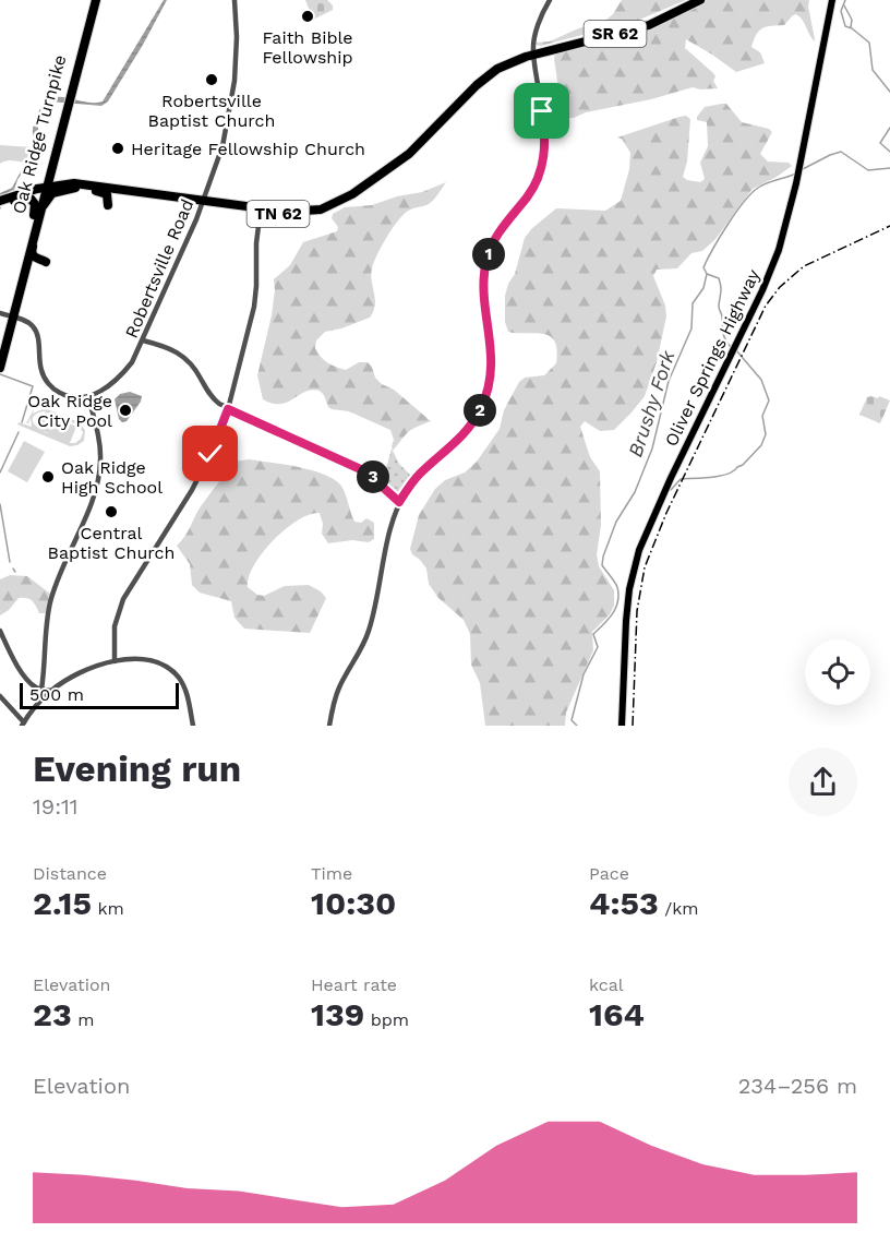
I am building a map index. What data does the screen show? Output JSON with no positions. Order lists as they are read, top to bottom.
{
  "streets": {
    "highway": ["SR 62", "Oak Ridge Turnpike", "TN 62"],
    "main road": ["Oliver Springs Highway"],
    "street": ["Robertsville Road"]
  },
  "crossings": [
    ["SR 62", "TN 62"],
    ["Oak Ridge Turnpike", "TN 62"],
    ["TN 62", "Robertsville Road"]
  ],
  "water": ["Brushy Fork"],
  "places": [
    "Faith Bible Fellowship",
    "Robertsville Baptist Church",
    "Heritage Fellowship Church",
    "Oak Ridge City Pool",
    "Oak Ridge High School",
    "Central Baptist Church"
  ],
  "scale_bar": "500 m",
  "page": {
    "pins": ["1", "2", "3"],
    "scale": "500 m",
    "heading": ["Evening run", "19:11"],
    "stats": [
      ["Distance", "2.15 km"],
      ["Time", "10:30"],
      ["Pace", "4:53 /km"],
      ["Elevation", "23 m"],
      ["Heart rate", "139 bpm"],
      ["kcal", "164"]
    ],
    "chart": ["Elevation", "234–256 m"]
  }
}
